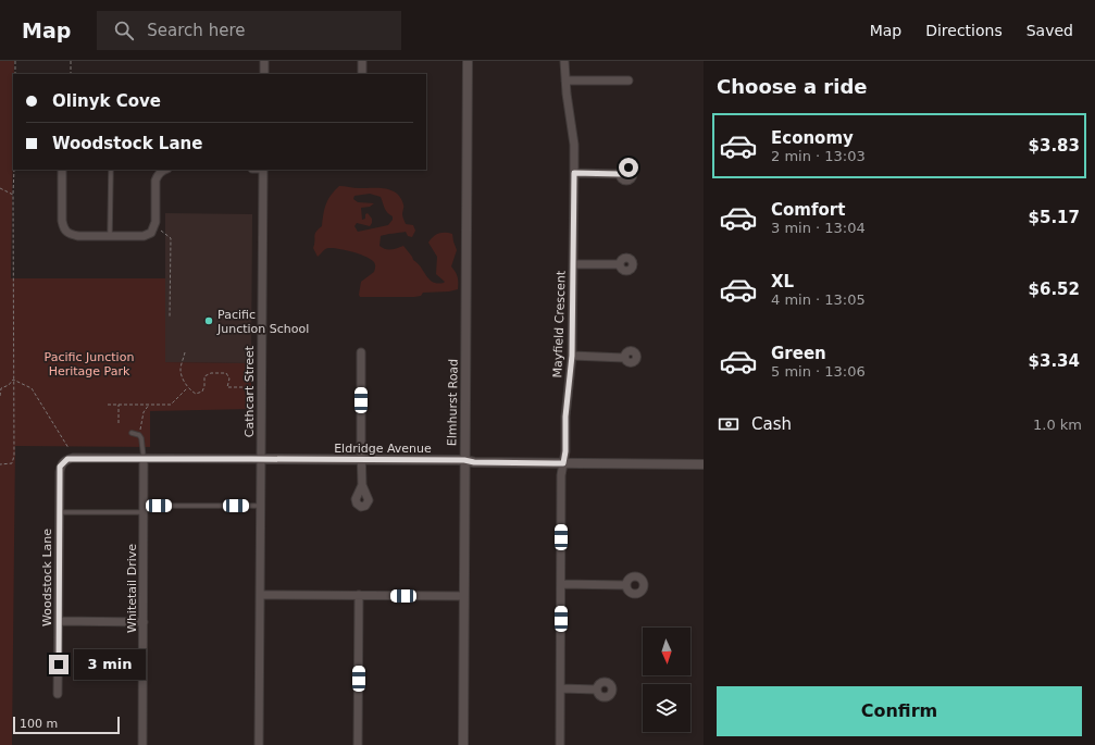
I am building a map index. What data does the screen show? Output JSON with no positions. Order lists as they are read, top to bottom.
{
  "streets": {
    "street": [
      "Mayfield Crescent",
      "Cathcart Street",
      "Elmhurst Road",
      "Eldridge Avenue",
      "Woodstock Lane",
      "Whitetail Drive"
    ]
  },
  "crossings": [
    ["Mayfield Crescent", "Eldridge Avenue"],
    ["Cathcart Street", "Eldridge Avenue"],
    ["Elmhurst Road", "Eldridge Avenue"],
    ["Eldridge Avenue", "Woodstock Lane"],
    ["Eldridge Avenue", "Whitetail Drive"]
  ],
  "parks": ["Pacific Junction Heritage Park"],
  "places": ["Pacific Junction School"],
  "scale_bar": "100 m",
  "north": "bottom",
  "page": {
    "header": "Map",
    "search": "Search here",
    "nav": ["Map", "Directions", "Saved"],
    "heading": "Choose a ride",
    "banner": ["Olinyk Cove", "Woodstock Lane"],
    "list": [
      {
        "name": "Economy",
        "note": "2 min · 13:03",
        "value": "$3.83"
      },
      {
        "name": "Comfort",
        "note": "3 min · 13:04",
        "value": "$5.17"
      },
      {
        "name": "XL",
        "note": "4 min · 13:05",
        "value": "$6.52"
      },
      {
        "name": "Green",
        "note": "5 min · 13:06",
        "value": "$3.34"
      }
    ],
    "pay": ["Cash", "1.0 km"],
    "bubble": "3 min",
    "buttons": "Confirm",
    "scale": "100 m"
  }
}
